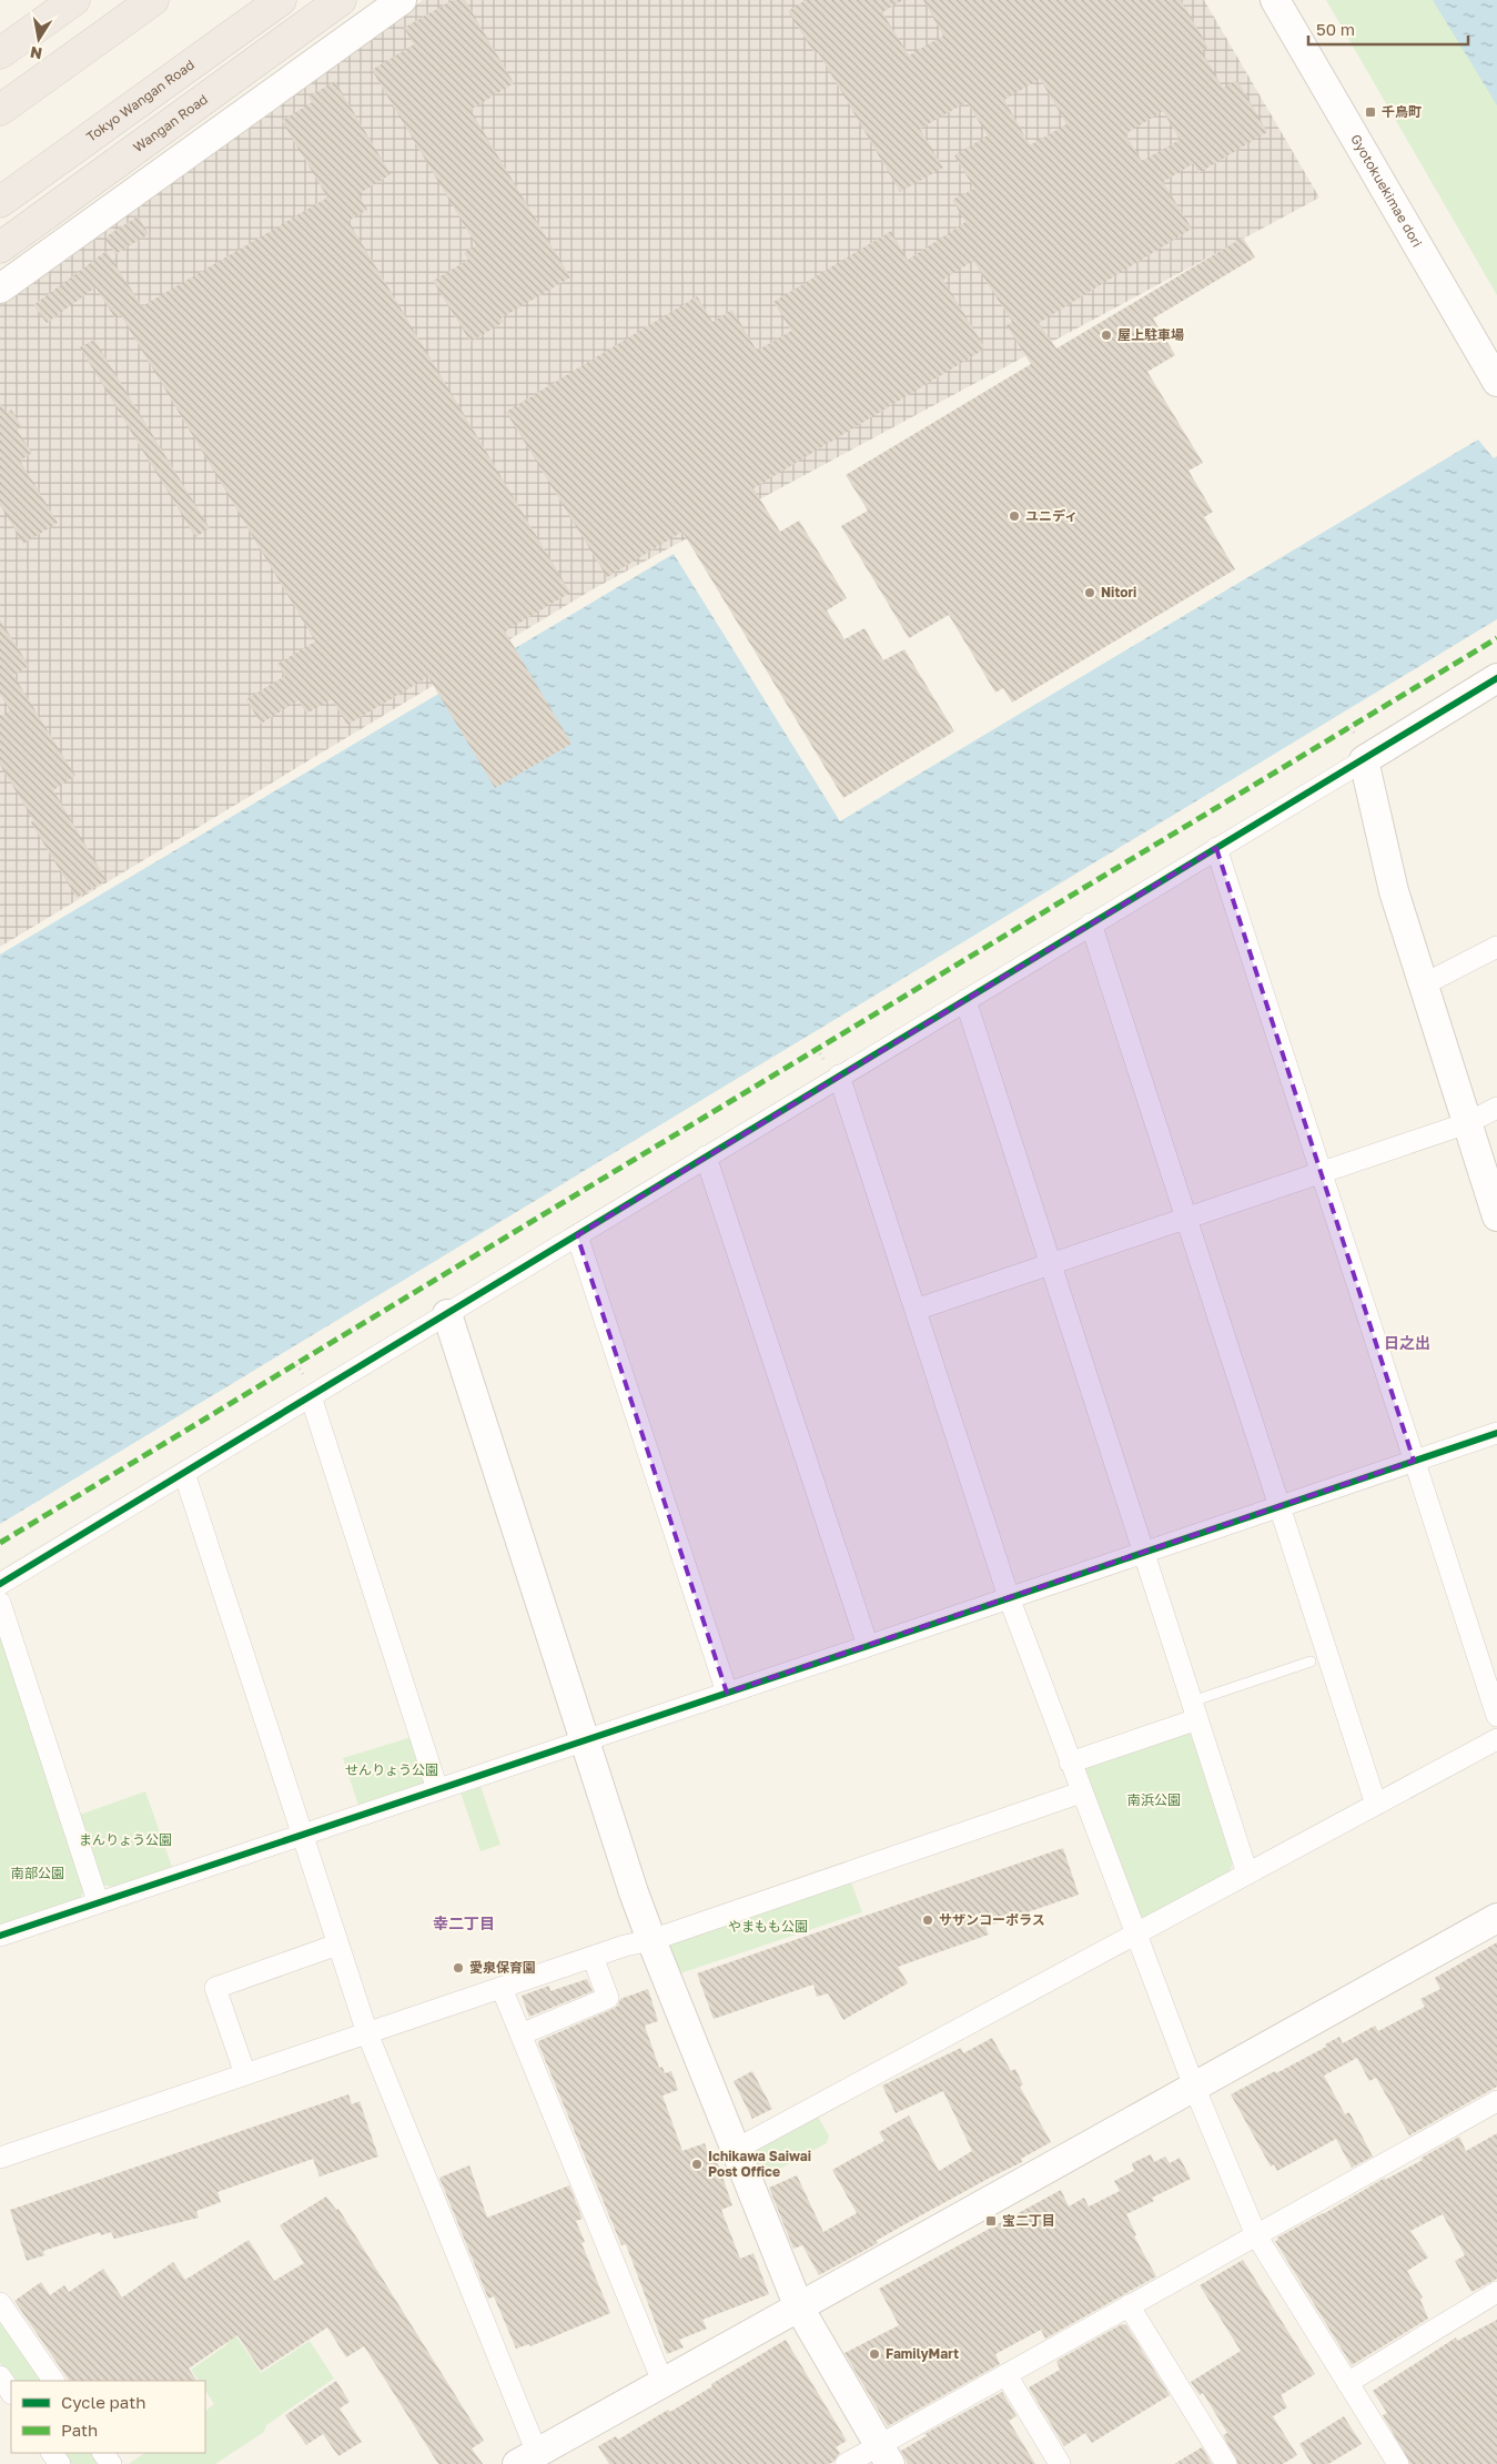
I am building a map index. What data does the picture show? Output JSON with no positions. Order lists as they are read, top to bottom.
{
  "streets": {
    "highway": ["Tokyo Wangan Road", "Wangan Road"],
    "street": ["Gyotokuekimae dori"]
  },
  "districts": ["日之出", "幸二丁目"],
  "parks": [
    "せんりょう公園",
    "南浜公園",
    "まんりょう公園",
    "南部公園",
    "やまもも公園"
  ],
  "places": {
    "transit": ["千鳥町", "宝二丁目"],
    "other": [
      "屋上駐車場",
      "ユニディ",
      "Nitori",
      "サザンコーポラス",
      "愛泉保育園",
      "Ichikawa Saiwai Post Office",
      "FamilyMart"
    ]
  },
  "legend": ["Cycle path", "Path"],
  "scale_bar": "50 m",
  "north": "bottom"
}
